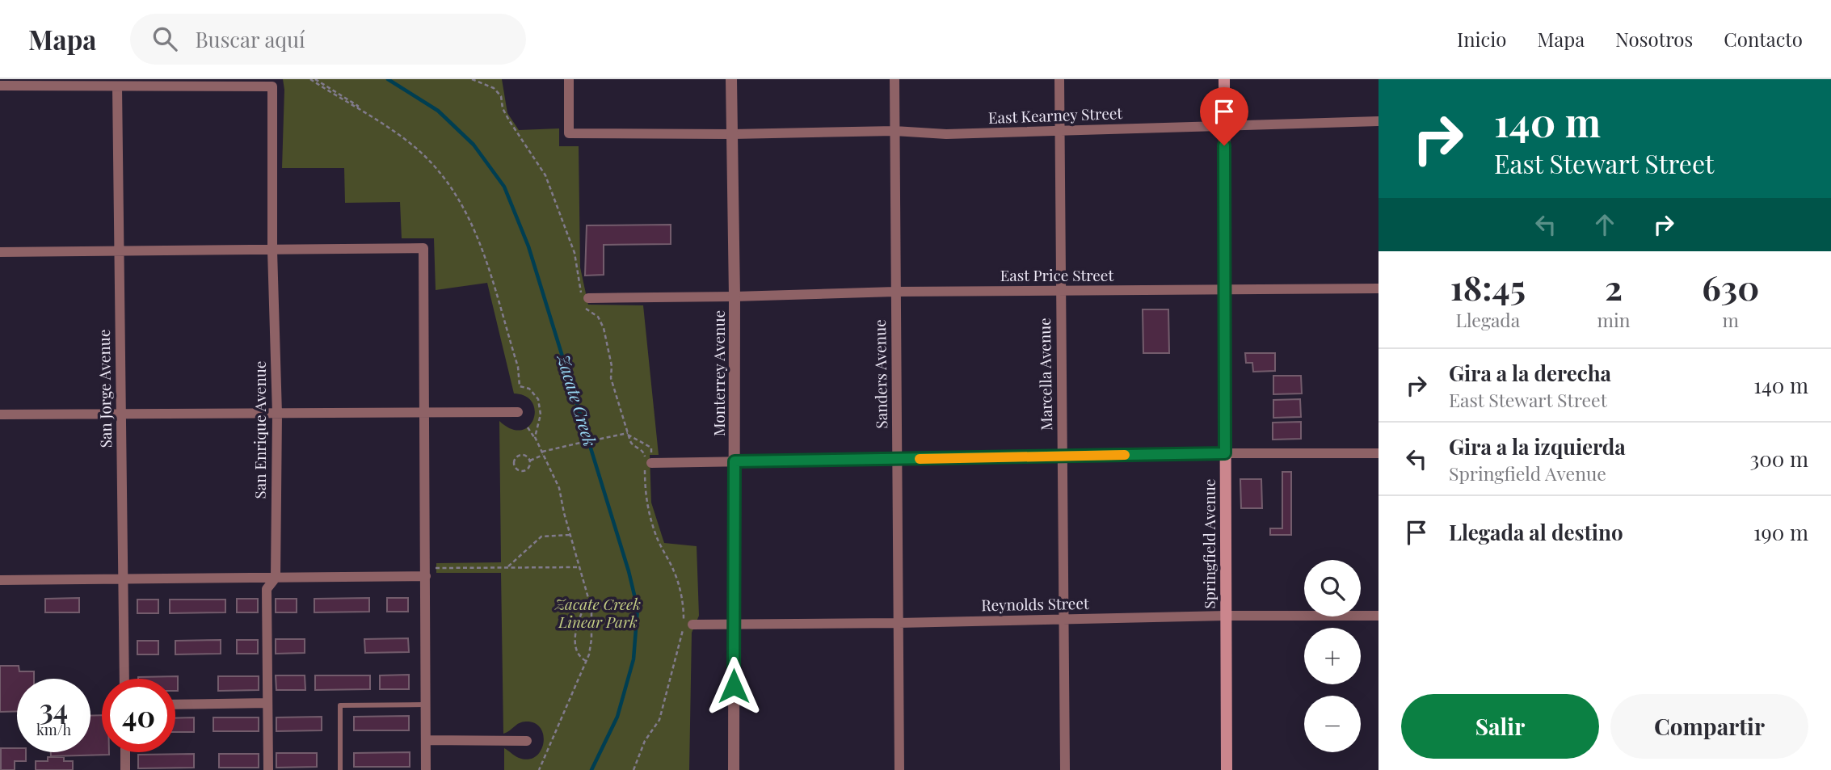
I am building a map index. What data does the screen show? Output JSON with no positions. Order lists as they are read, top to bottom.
{
  "streets": {
    "main road": ["Springfield Avenue"],
    "street": [
      "East Kearney Street",
      "East Price Street",
      "Monterrey Avenue",
      "Sanders Avenue",
      "Marcella Avenue",
      "San Jorge Avenue",
      "San Enrique Avenue",
      "Reynolds Street"
    ]
  },
  "crossings": [
    ["East Kearney Street", "Monterrey Avenue"],
    ["East Kearney Street", "Sanders Avenue"],
    ["East Kearney Street", "Marcella Avenue"],
    ["East Kearney Street", "Springfield Avenue"],
    ["East Price Street", "Monterrey Avenue"],
    ["East Price Street", "Sanders Avenue"],
    ["East Price Street", "Marcella Avenue"],
    ["East Price Street", "Springfield Avenue"],
    ["Monterrey Avenue", "Reynolds Street"],
    ["Sanders Avenue", "Reynolds Street"],
    ["Marcella Avenue", "Reynolds Street"],
    ["San Jorge Avenue", "San Enrique Avenue"],
    ["Springfield Avenue", "Reynolds Street"]
  ],
  "water": ["Zacate Creek"],
  "parks": ["Zacate Creek Linear Park"],
  "page": {
    "header": "Mapa",
    "search": "Buscar aquí",
    "nav": [
      "Inicio",
      "Mapa",
      "Nosotros",
      "Contacto"
    ],
    "turn": ["140 m", "East Stewart Street"],
    "eta": [
      "18:45",
      "Llegada",
      "2",
      "min",
      "630",
      "m"
    ],
    "list": [
      {
        "name": "Gira a la derecha",
        "note": "East Stewart Street",
        "value": "140 m"
      },
      {
        "name": "Gira a la izquierda",
        "note": "Springfield Avenue",
        "value": "300 m"
      },
      {
        "name": "Llegada al destino",
        "value": "190 m"
      }
    ],
    "map_buttons": ["+", "−"],
    "speed": "34 km/h",
    "limit": "40",
    "buttons": ["Salir", "Compartir"]
  }
}
